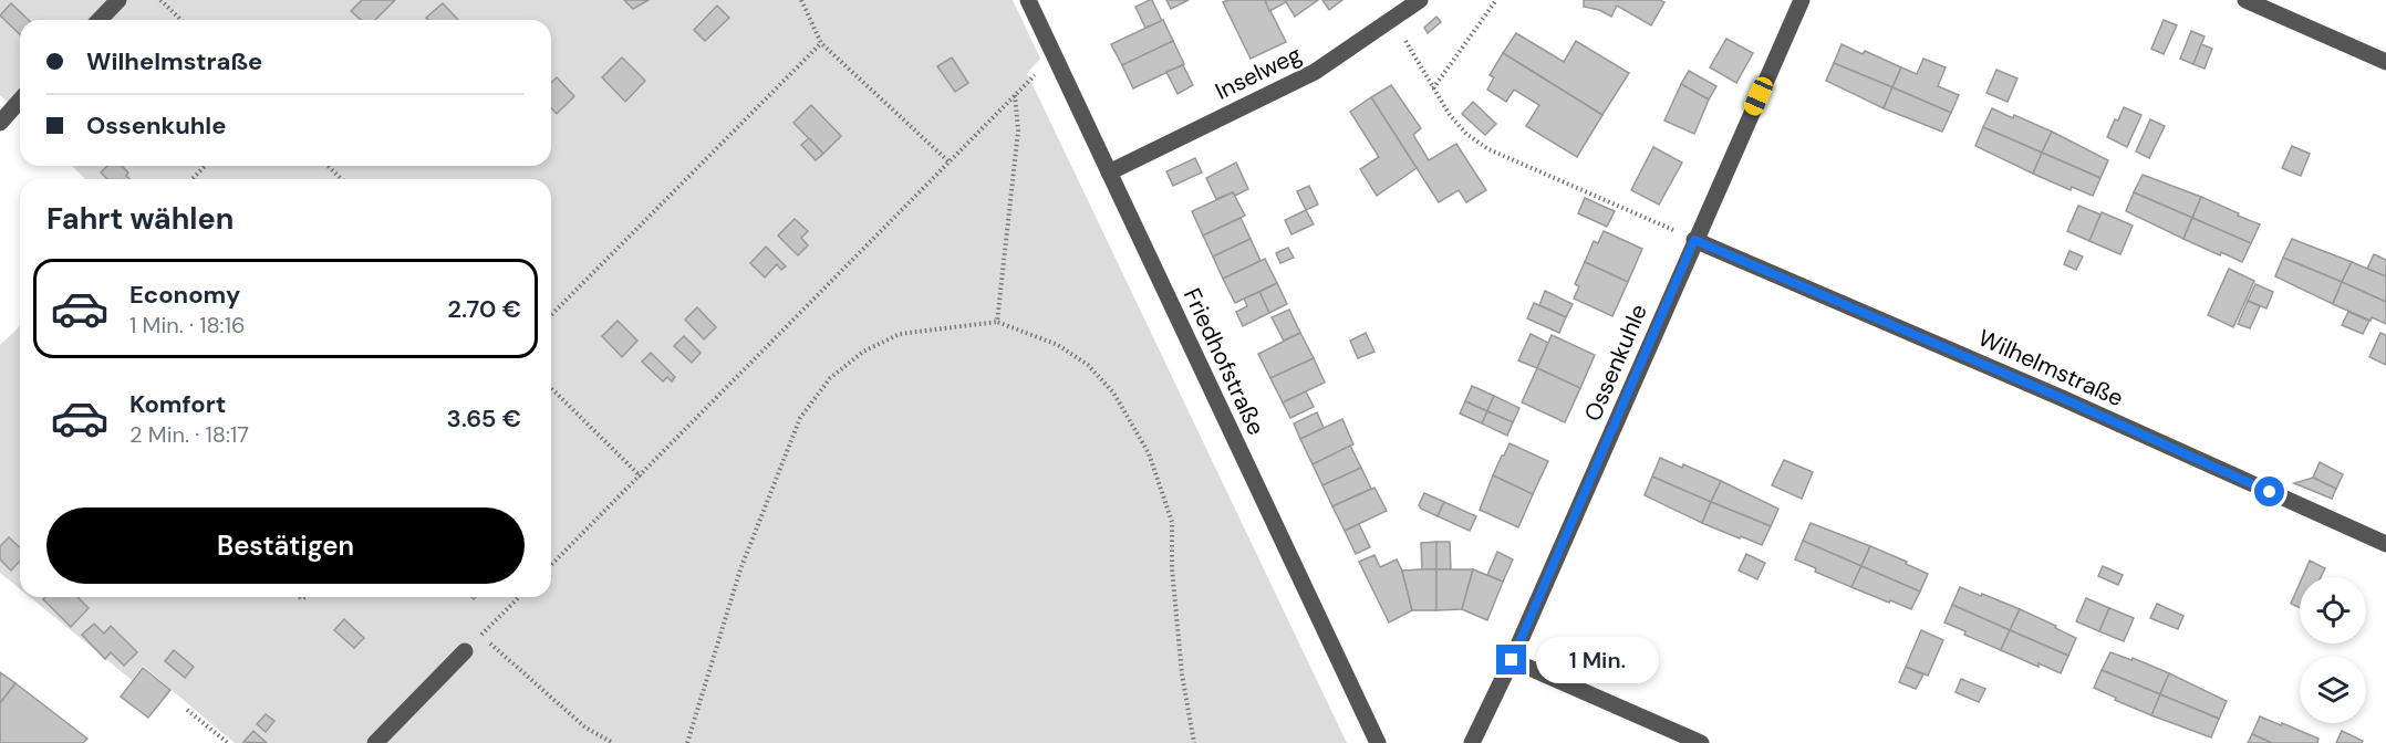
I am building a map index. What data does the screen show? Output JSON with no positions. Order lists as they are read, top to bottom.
{
  "streets": {
    "street": [
      "Inselweg",
      "Friedhofstraße",
      "Ossenkuhle",
      "Wilhelmstraße"
    ]
  },
  "crossings": [
    ["Inselweg", "Friedhofstraße"],
    ["Ossenkuhle", "Wilhelmstraße"]
  ],
  "page": {
    "banner": ["Wilhelmstraße", "Ossenkuhle"],
    "heading": "Fahrt wählen",
    "list": [
      {
        "name": "Economy",
        "note": "1 Min. · 18:16",
        "value": "2.70 €"
      },
      {
        "name": "Komfort",
        "note": "2 Min. · 18:17",
        "value": "3.65 €"
      }
    ],
    "buttons": "Bestätigen",
    "bubble": "1 Min."
  }
}
